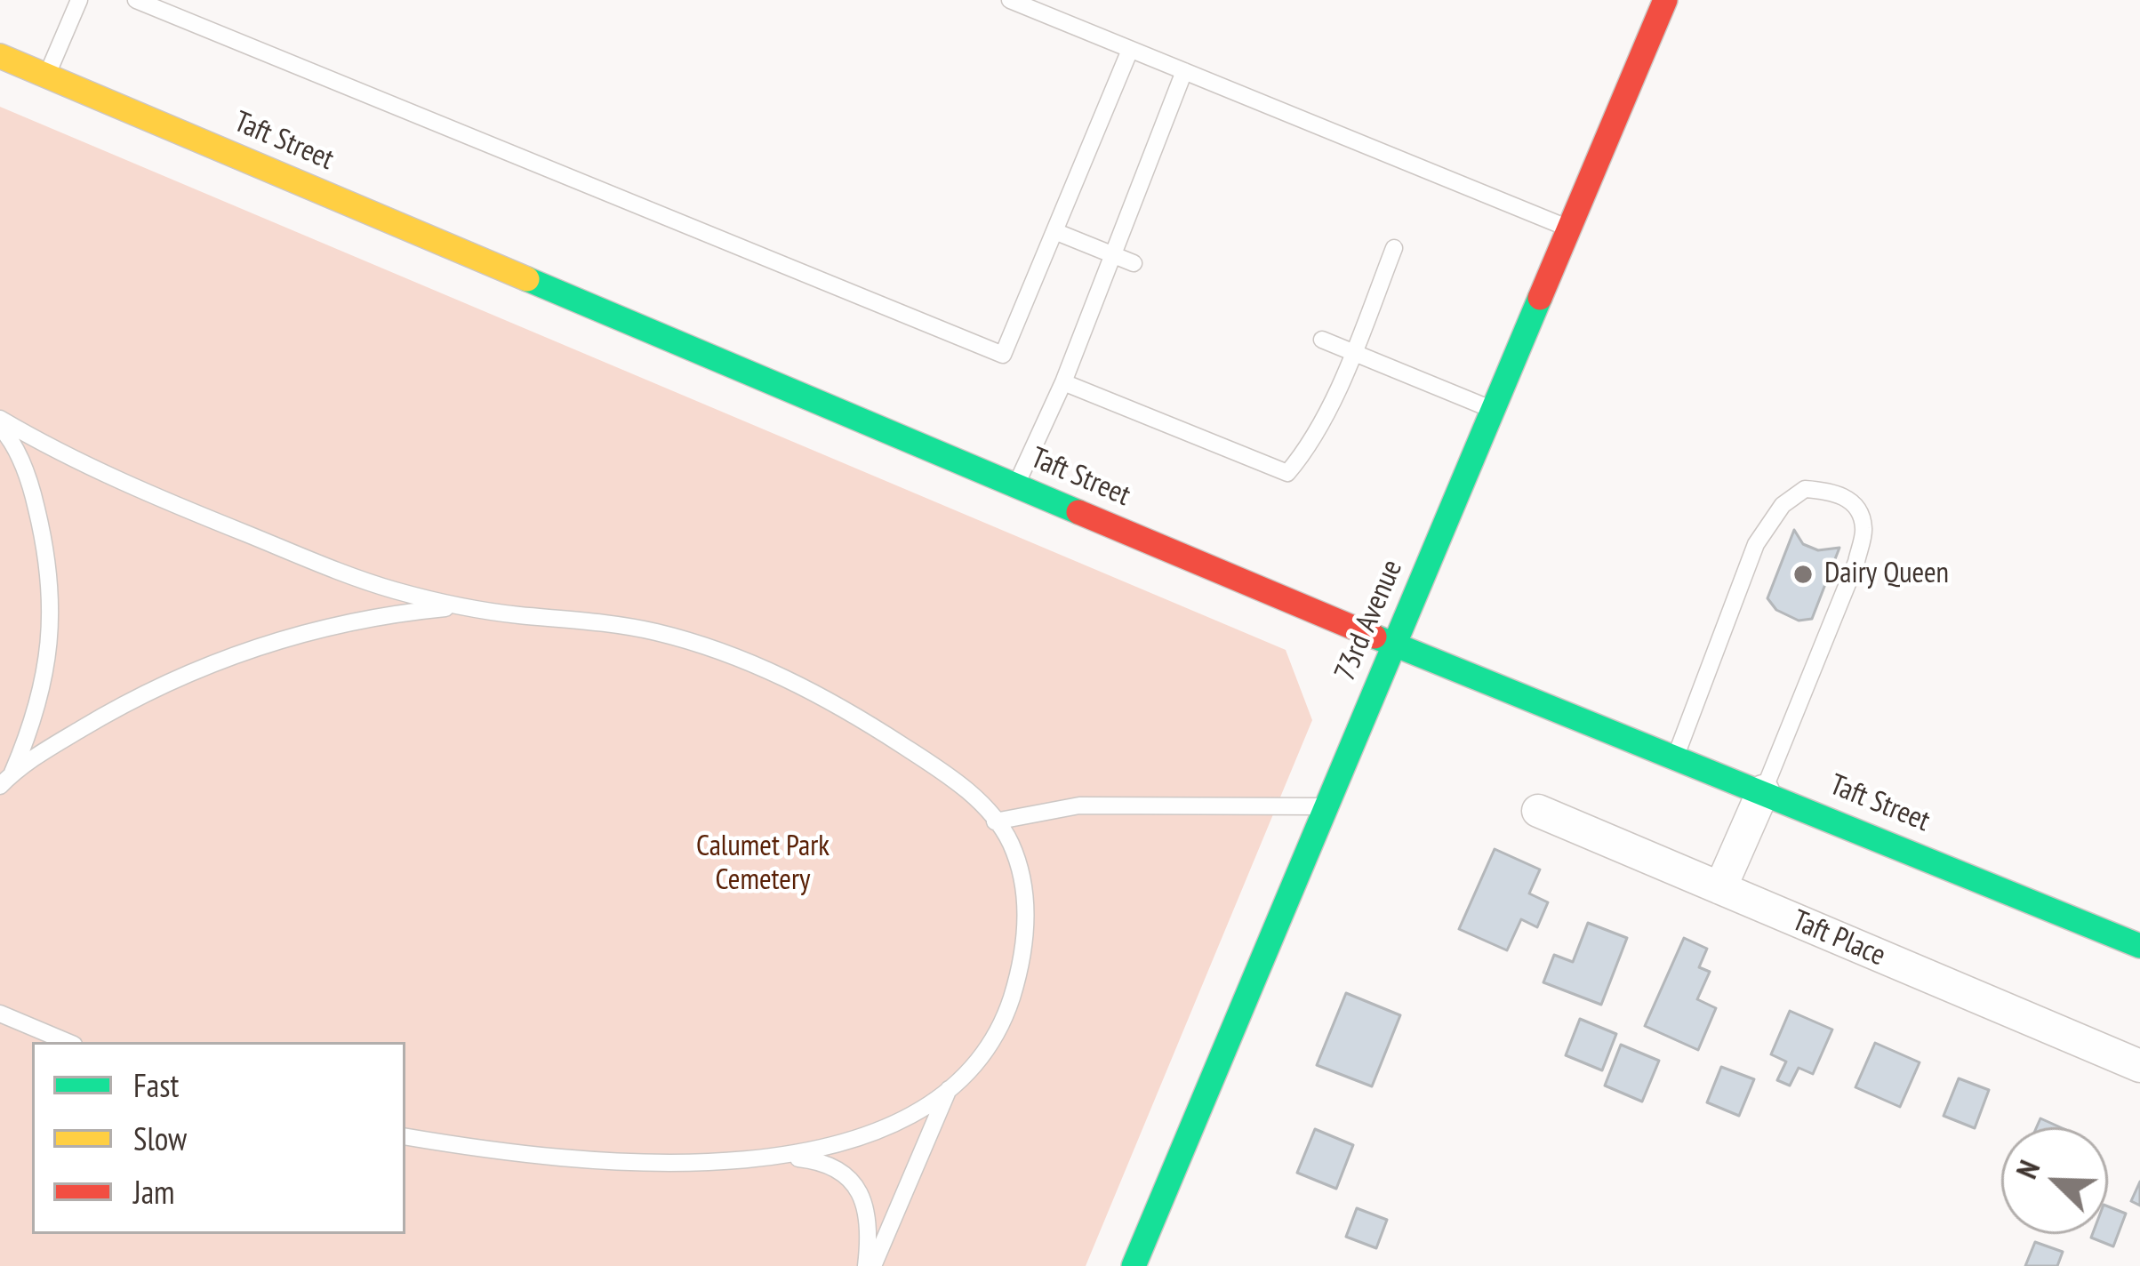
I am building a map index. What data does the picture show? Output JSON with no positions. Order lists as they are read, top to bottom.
{
  "streets": {
    "main road": ["Taft Street", "73rd Avenue"],
    "street": ["Taft Place"]
  },
  "crossings": [
    ["Taft Street", "73rd Avenue"]
  ],
  "parks": ["Calumet Park Cemetery"],
  "places": ["Dairy Queen"],
  "legend": ["Fast", "Slow", "Jam"],
  "north": "top left"
}
